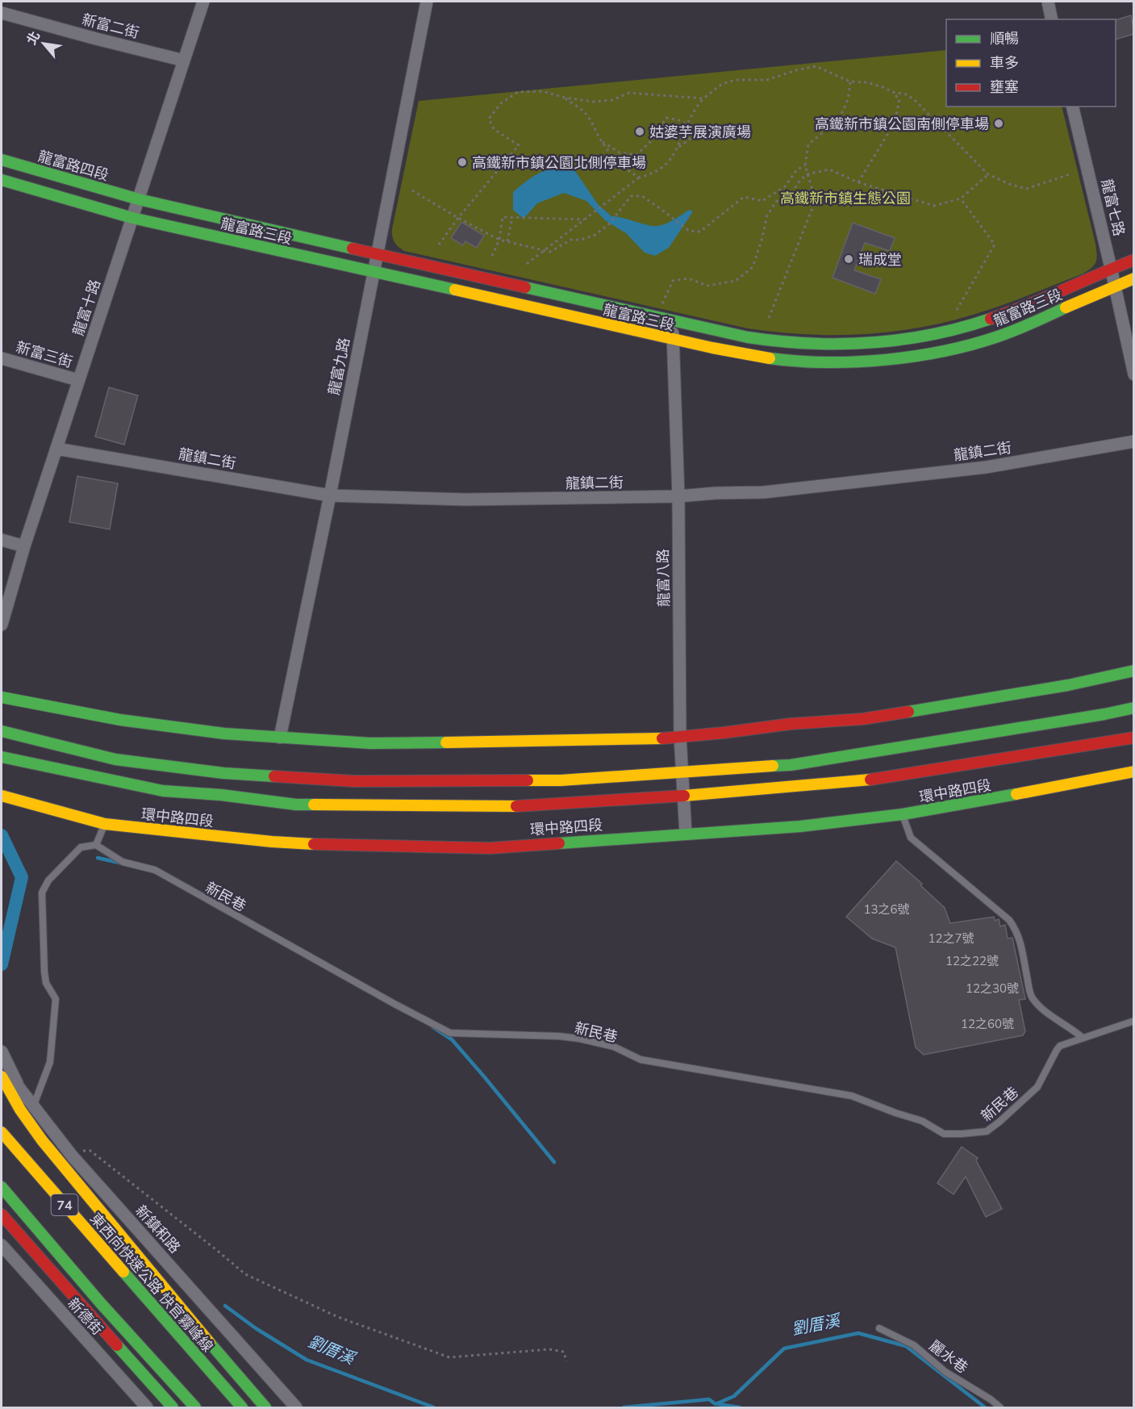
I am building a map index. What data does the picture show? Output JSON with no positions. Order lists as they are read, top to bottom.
{
  "streets": {
    "main road": [
      "龍富路四段",
      "龍富路三段",
      "環中路四段",
      "74",
      "東西向快速公路 快官霧峰線"
    ],
    "street": [
      "新富二街",
      "龍富七路",
      "龍富十路",
      "新富三街",
      "龍富九路",
      "龍鎮二街",
      "龍富八路",
      "新鎮和路",
      "新德街"
    ],
    "lane": ["新民巷", "麗水巷"]
  },
  "crossings": [
    ["新富二街", "龍富十路"],
    ["龍富路四段", "龍富路三段"],
    ["龍富路四段", "龍富十路"],
    ["龍富七路", "龍富路三段"],
    ["龍富路三段", "龍富十路"],
    ["龍富路三段", "龍富九路"],
    ["龍富路三段", "龍富八路"],
    ["龍富十路", "新富三街"],
    ["龍富十路", "龍鎮二街"],
    ["龍富九路", "龍鎮二街"],
    ["龍鎮二街", "龍富八路"],
    ["龍富八路", "環中路四段"]
  ],
  "water": ["劉厝溪"],
  "parks": ["高鐵新市鎮生態公園"],
  "places": [
    "高鐵新市鎮公園南側停車場",
    "姑婆芋展演廣場",
    "高鐵新市鎮公園北側停車場",
    "瑞成堂"
  ],
  "house_numbers": [
    "13之6號",
    "12之7號",
    "12之22號",
    "12之30號",
    "12之60號"
  ],
  "legend": ["順暢", "車多", "壅塞"],
  "north": "top left"
}
